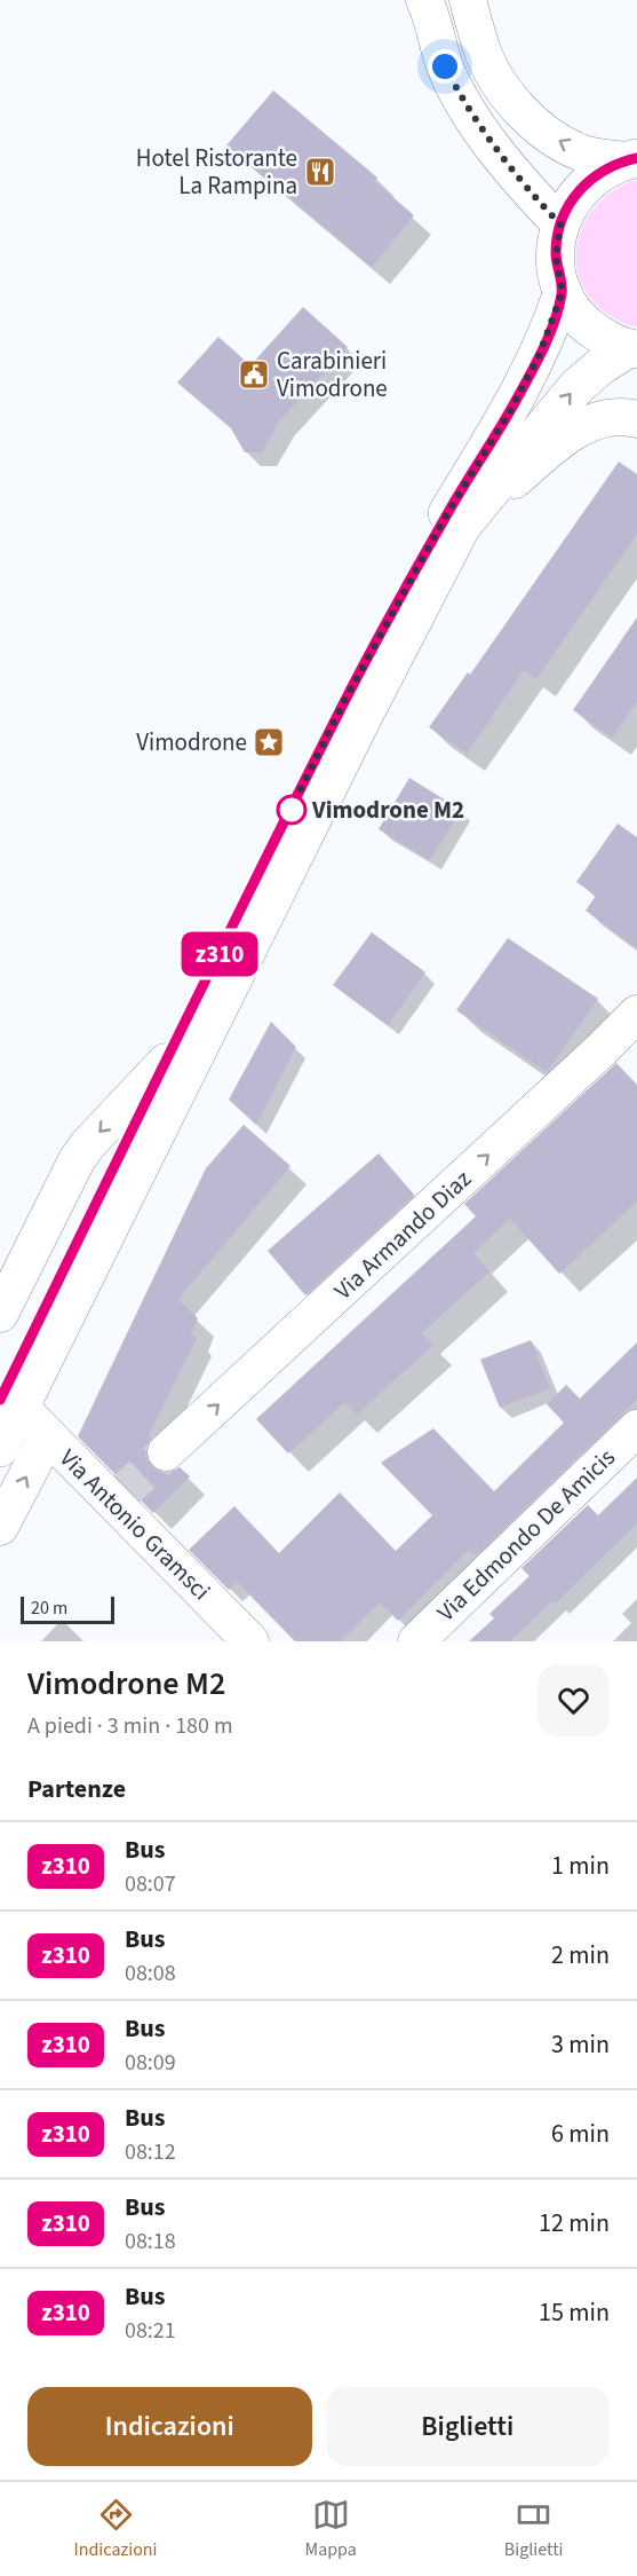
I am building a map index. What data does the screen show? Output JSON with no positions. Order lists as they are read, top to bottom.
{
  "streets": {
    "street": ["Via Armando Diaz", "Via Antonio Gramsci", "Via Edmondo De Amicis"]
  },
  "places": {
    "restaurant": ["Hotel Ristorante La Rampina"],
    "public building": ["Carabinieri Vimodrone"],
    "place": ["Vimodrone"],
    "other": ["Vimodrone M2"]
  },
  "lines": ["bus line z310"],
  "scale_bar": "20 m",
  "page": {
    "on_map": "z310",
    "scale": "20 m",
    "heading": [
      ["Vimodrone M2", "A piedi · 3 min · 180 m"],
      "Partenze"
    ],
    "list": [
      {
        "mark": "z310",
        "name": "Bus",
        "note": "08:07",
        "value": "1 min"
      },
      {
        "mark": "z310",
        "name": "Bus",
        "note": "08:08",
        "value": "2 min"
      },
      {
        "mark": "z310",
        "name": "Bus",
        "note": "08:09",
        "value": "3 min"
      },
      {
        "mark": "z310",
        "name": "Bus",
        "note": "08:12",
        "value": "6 min"
      },
      {
        "mark": "z310",
        "name": "Bus",
        "note": "08:18",
        "value": "12 min"
      },
      {
        "mark": "z310",
        "name": "Bus",
        "note": "08:21",
        "value": "15 min"
      }
    ],
    "buttons": ["Indicazioni", "Biglietti"],
    "tabs": ["Indicazioni", "Mappa", "Biglietti"]
  }
}
